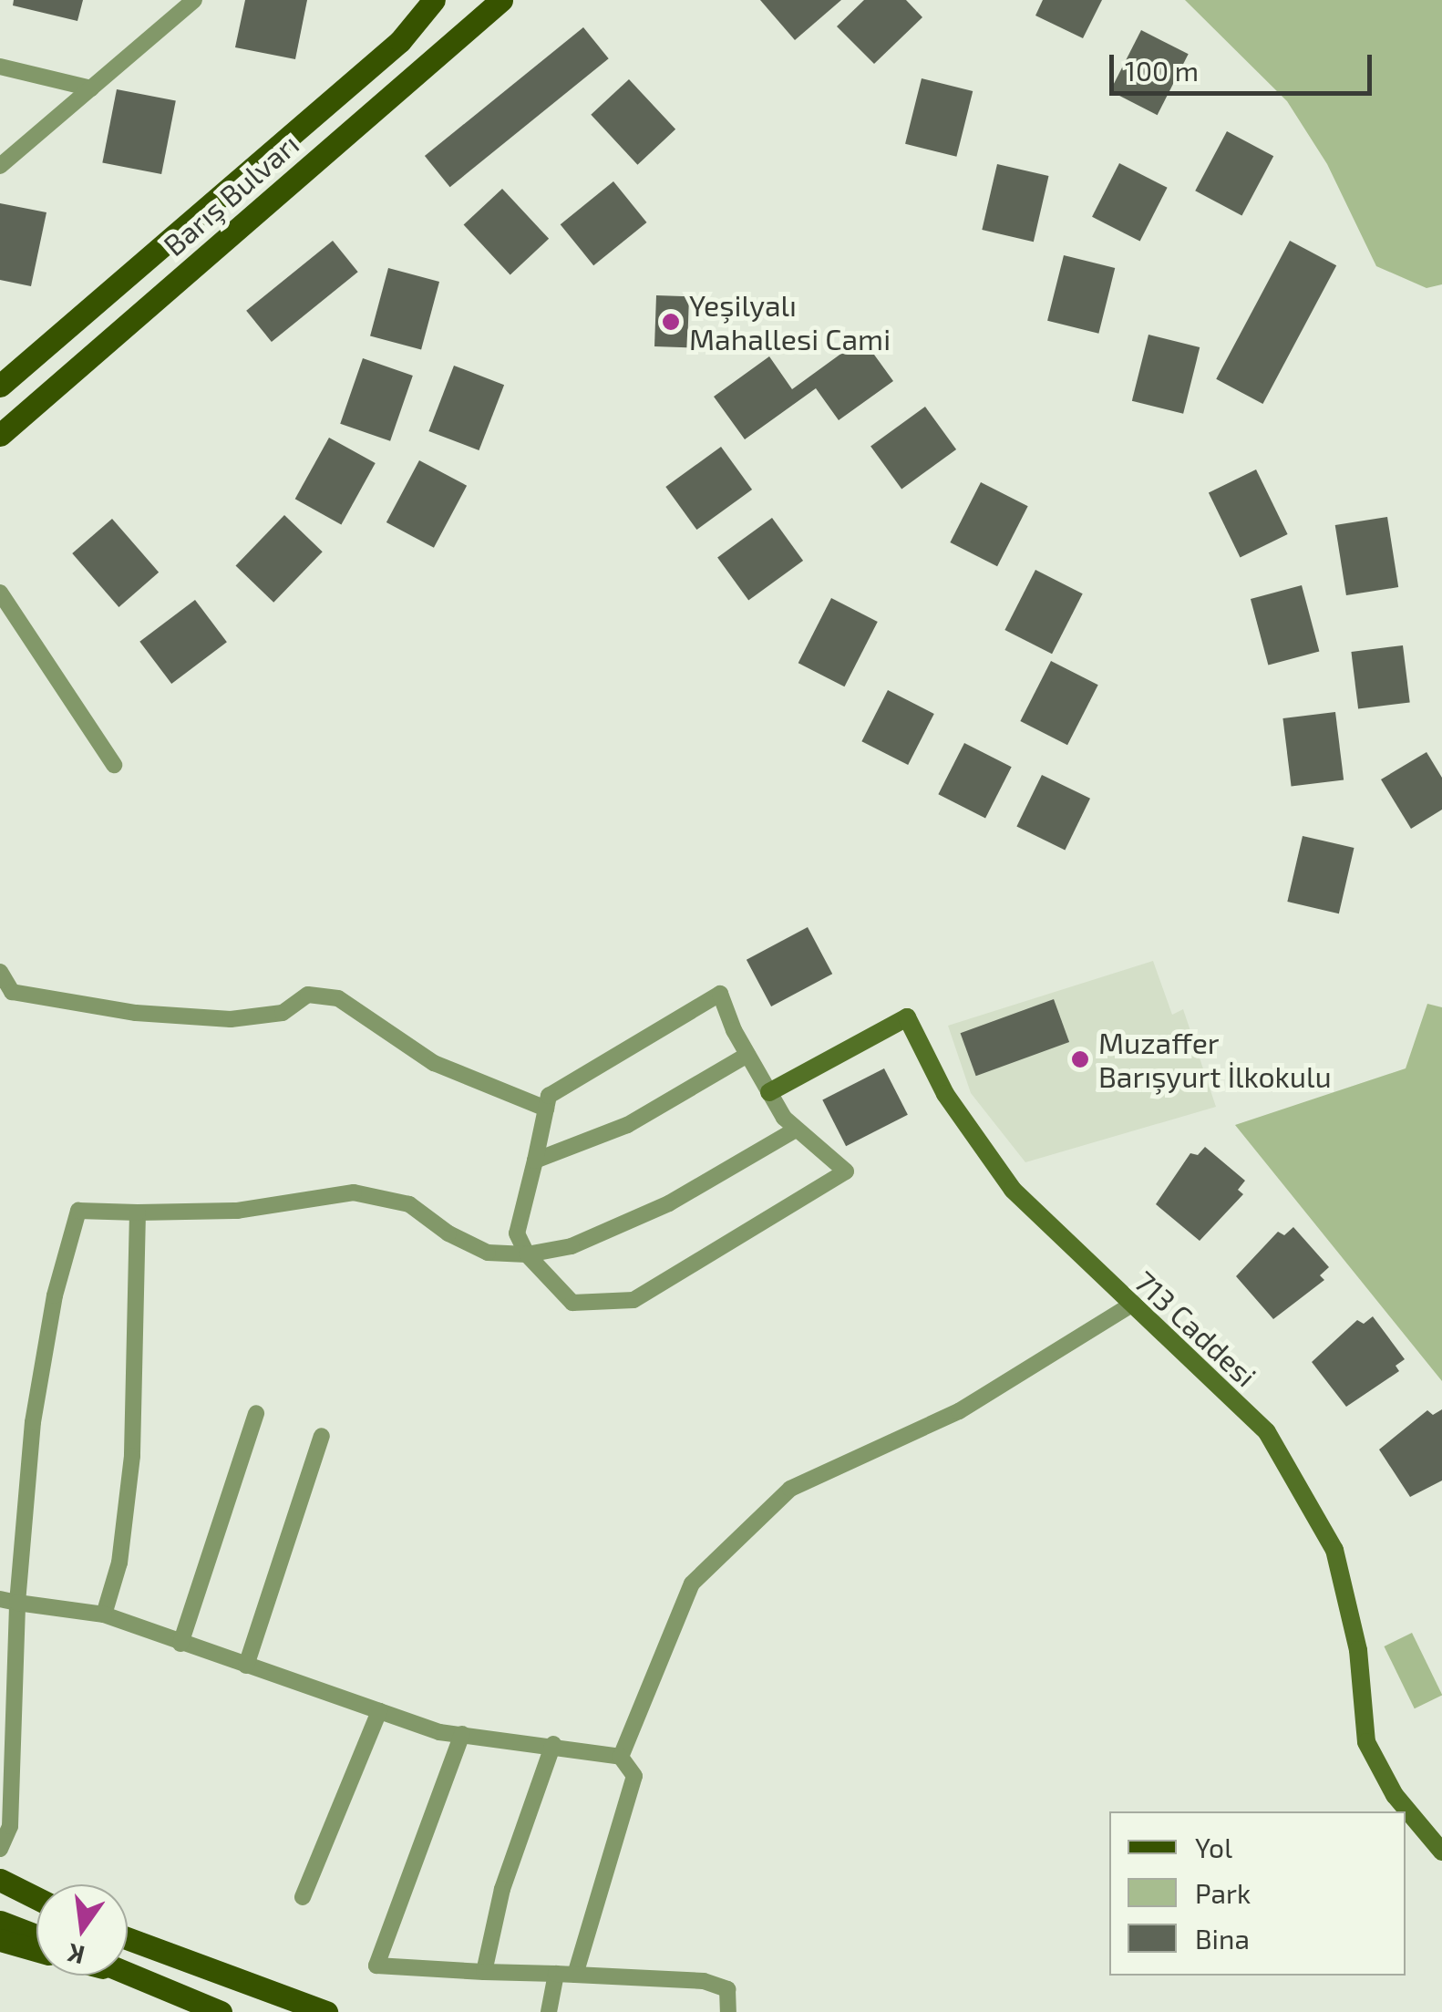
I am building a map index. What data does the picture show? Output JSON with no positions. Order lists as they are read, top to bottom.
{
  "streets": {
    "main road": ["Barış Bulvarı"],
    "street": ["713 Caddesi"]
  },
  "places": ["Yeşilyalı Mahallesi Cami", "Muzaffer Barışyurt İlkokulu"],
  "legend": ["Yol", "Park", "Bina"],
  "scale_bar": "100 m",
  "north": "bottom"
}
